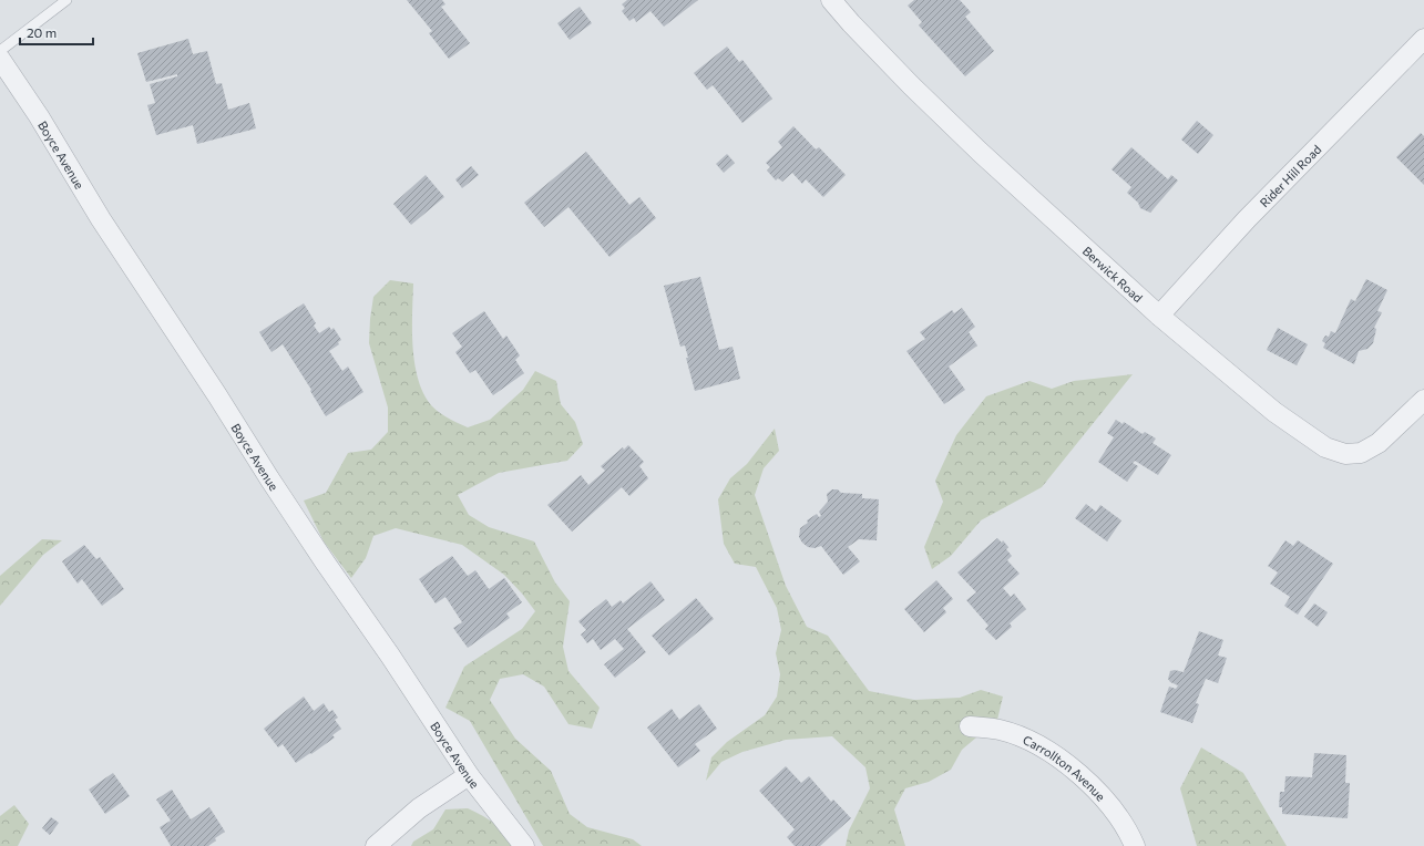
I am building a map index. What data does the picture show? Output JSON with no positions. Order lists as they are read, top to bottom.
{
  "streets": {
    "street": [
      "Boyce Avenue",
      "Rider Hill Road",
      "Berwick Road",
      "Carrollton Avenue"
    ]
  },
  "crossings": [
    ["Rider Hill Road", "Berwick Road"]
  ],
  "scale_bar": "20 m"
}
